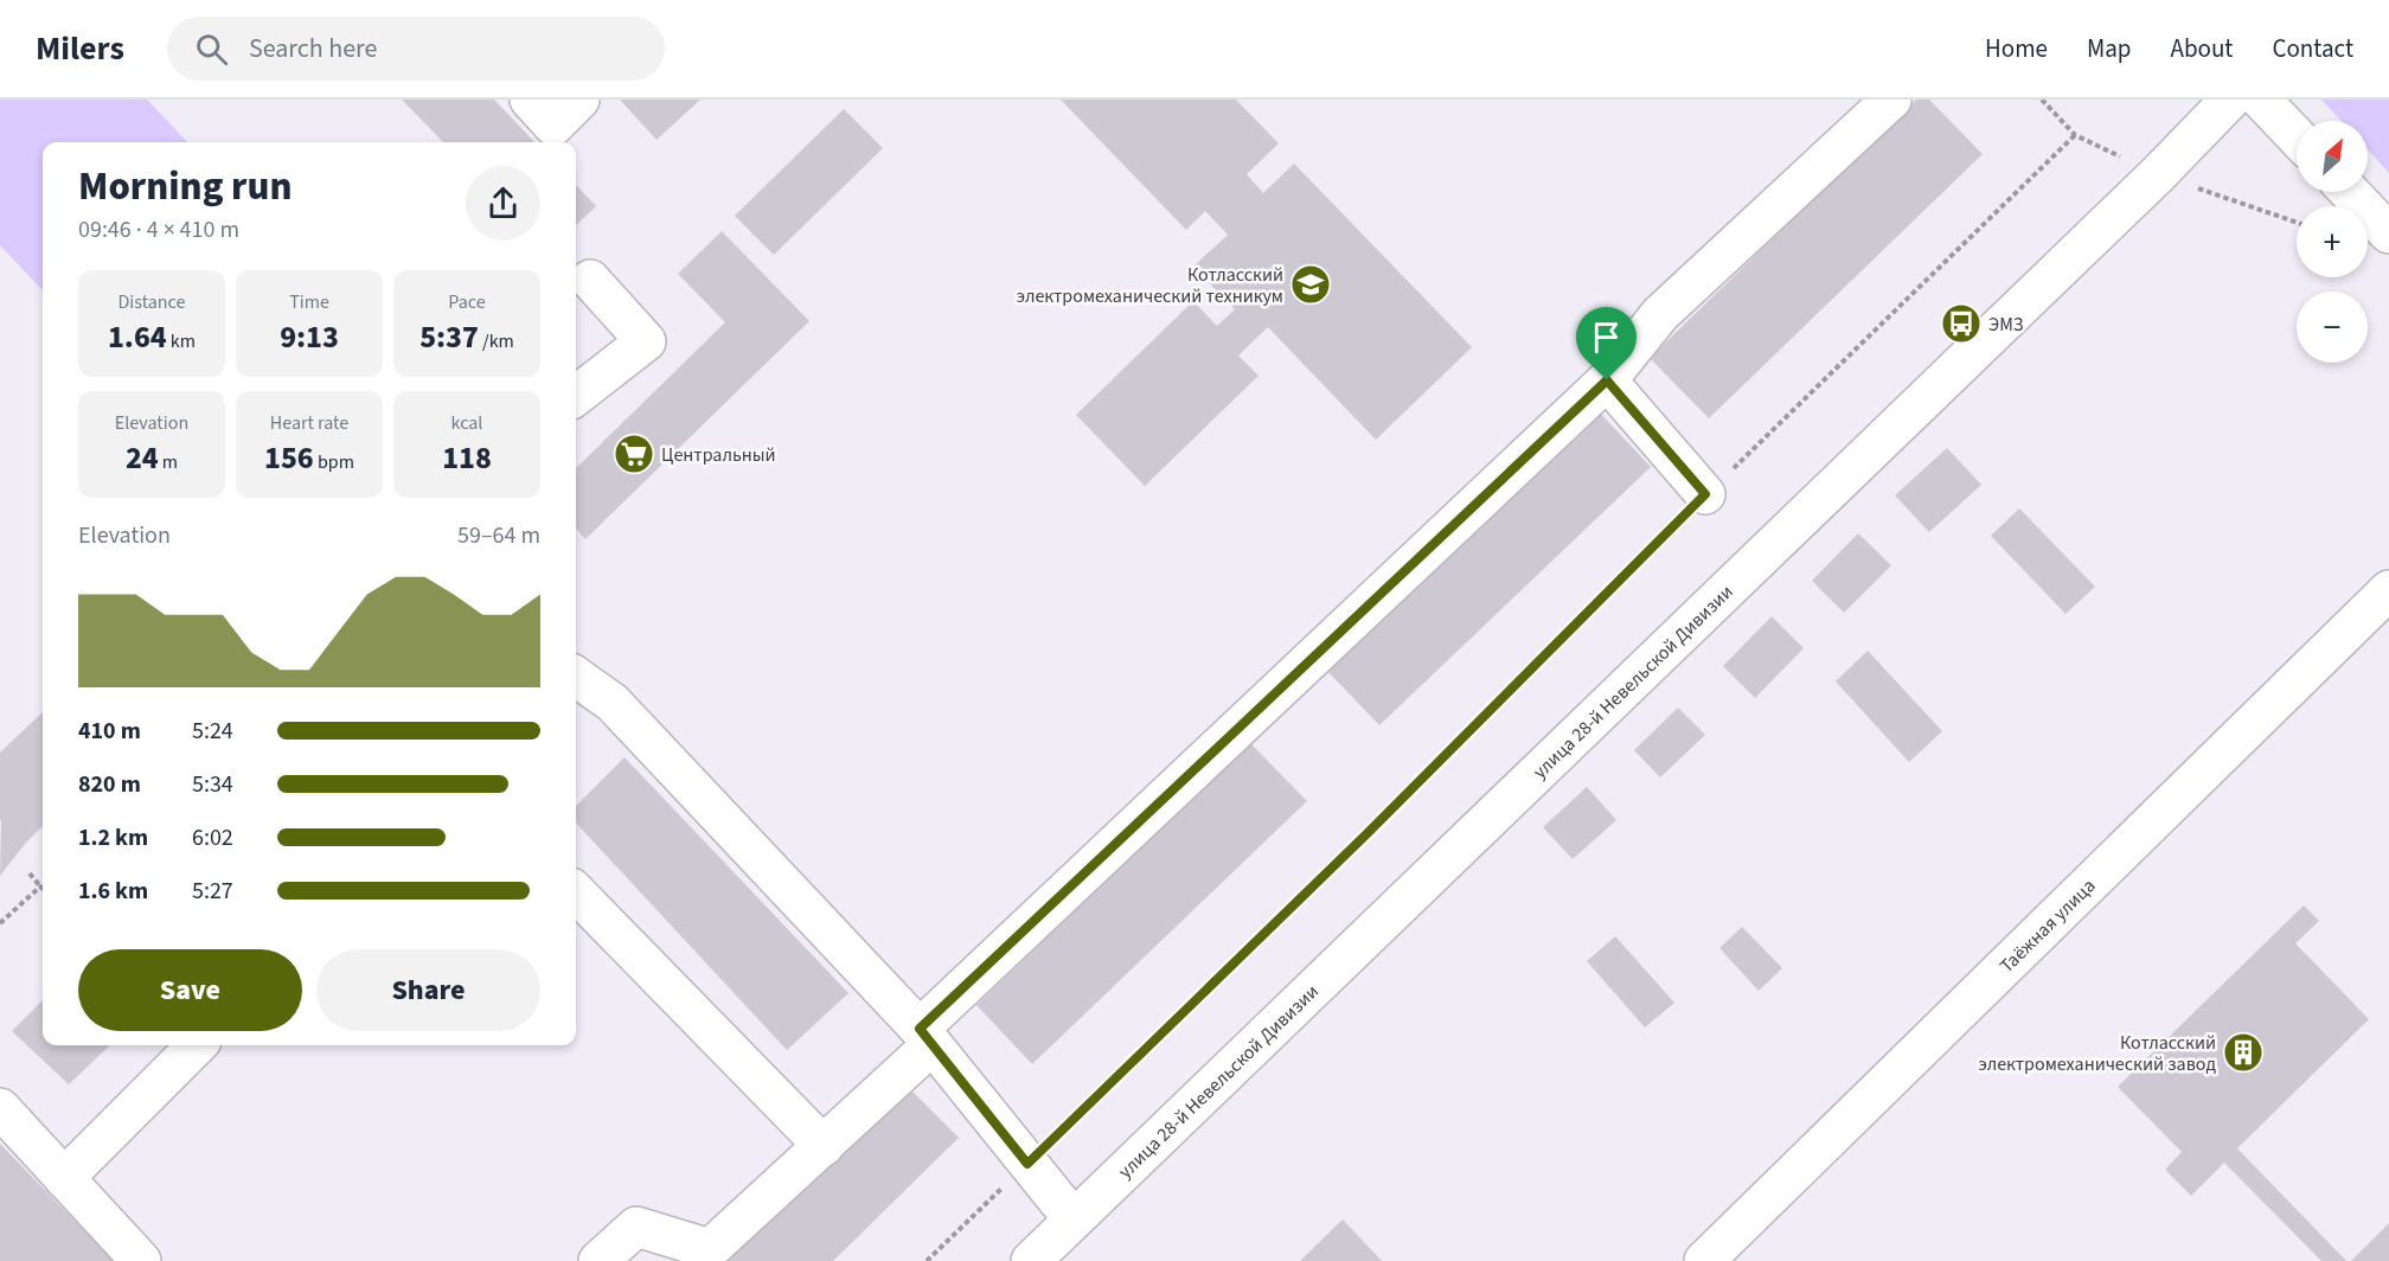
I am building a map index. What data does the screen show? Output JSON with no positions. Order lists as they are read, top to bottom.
{
  "streets": {
    "street": ["улица 28-й Невельской Дивизии", "Таёжная улица"]
  },
  "places": {
    "school or university": ["Котласский электромеханический техникум"],
    "bus stop": ["ЭМЗ"],
    "supermarket": ["Центральный"],
    "building": ["Котласский электромеханический завод"]
  },
  "north": "top right",
  "page": {
    "header": "Milers",
    "search": "Search here",
    "nav": [
      "Home",
      "Map",
      "About",
      "Contact"
    ],
    "map_buttons": ["+", "−"],
    "heading": ["Morning run", "09:46 · 4 × 410 m"],
    "stats": [
      ["Distance", "1.64 km"],
      ["Time", "9:13"],
      ["Pace", "5:37 /km"],
      ["Elevation", "24 m"],
      ["Heart rate", "156 bpm"],
      ["kcal", "118"]
    ],
    "chart": ["Elevation", "59–64 m"],
    "list": [
      {
        "name": "410 m",
        "note": "5:24"
      },
      {
        "name": "820 m",
        "note": "5:34"
      },
      {
        "name": "1.2 km",
        "note": "6:02"
      },
      {
        "name": "1.6 km",
        "note": "5:27"
      }
    ],
    "buttons": ["Save", "Share"]
  }
}
